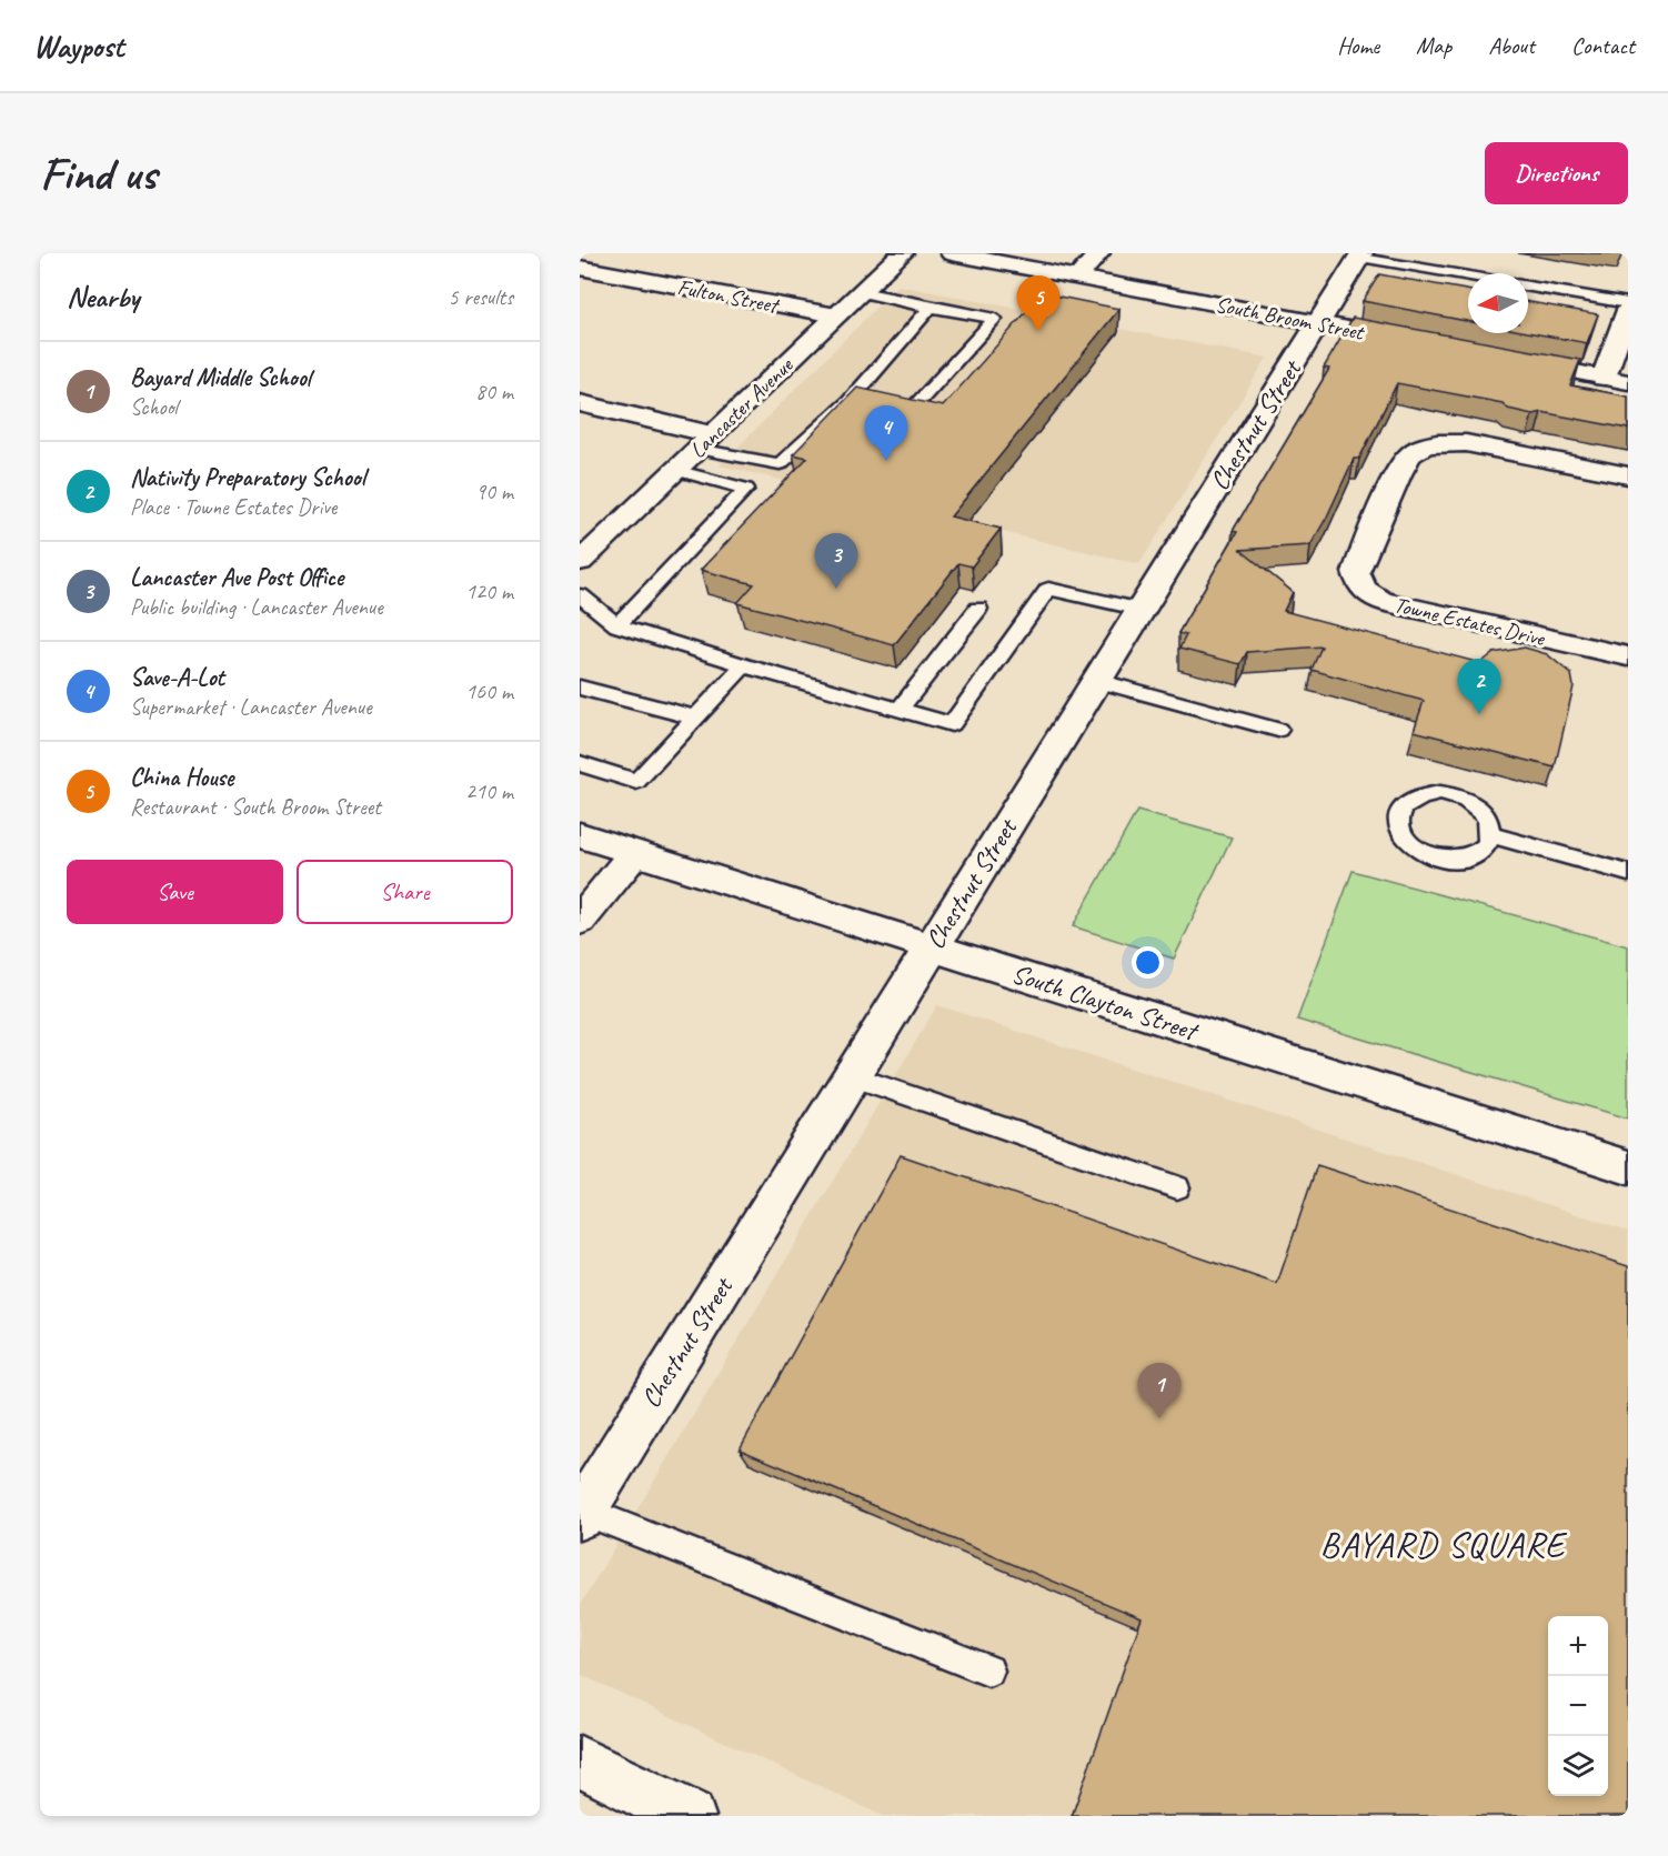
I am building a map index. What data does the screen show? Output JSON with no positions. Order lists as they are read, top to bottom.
{
  "streets": {
    "street": [
      "Fulton Street",
      "South Broom Street",
      "Lancaster Avenue",
      "Chestnut Street",
      "Towne Estates Drive",
      "South Clayton Street"
    ]
  },
  "crossings": [
    ["Fulton Street", "Lancaster Avenue"],
    ["South Broom Street", "Chestnut Street"],
    ["Chestnut Street", "South Clayton Street"]
  ],
  "districts": ["BAYARD SQUARE"],
  "north": "left",
  "page": {
    "header": "Waypost",
    "nav": [
      "Home",
      "Map",
      "About",
      "Contact"
    ],
    "buttons": [
      "Directions",
      ["Save", "Share"]
    ],
    "title": "Find us",
    "heading": ["Nearby", "5 results"],
    "pins": [
      "5",
      "4",
      "3",
      "2",
      "1"
    ],
    "list": [
      {
        "mark": "1",
        "name": "Bayard Middle School",
        "note": "School",
        "value": "80 m"
      },
      {
        "mark": "2",
        "name": "Nativity Preparatory School",
        "note": "Place · Towne Estates Drive",
        "value": "90 m"
      },
      {
        "mark": "3",
        "name": "Lancaster Ave Post Office",
        "note": "Public building · Lancaster Avenue",
        "value": "120 m"
      },
      {
        "mark": "4",
        "name": "Save-A-Lot",
        "note": "Supermarket · Lancaster Avenue",
        "value": "160 m"
      },
      {
        "mark": "5",
        "name": "China House",
        "note": "Restaurant · South Broom Street",
        "value": "210 m"
      }
    ],
    "map_buttons": ["+", "−"]
  }
}
